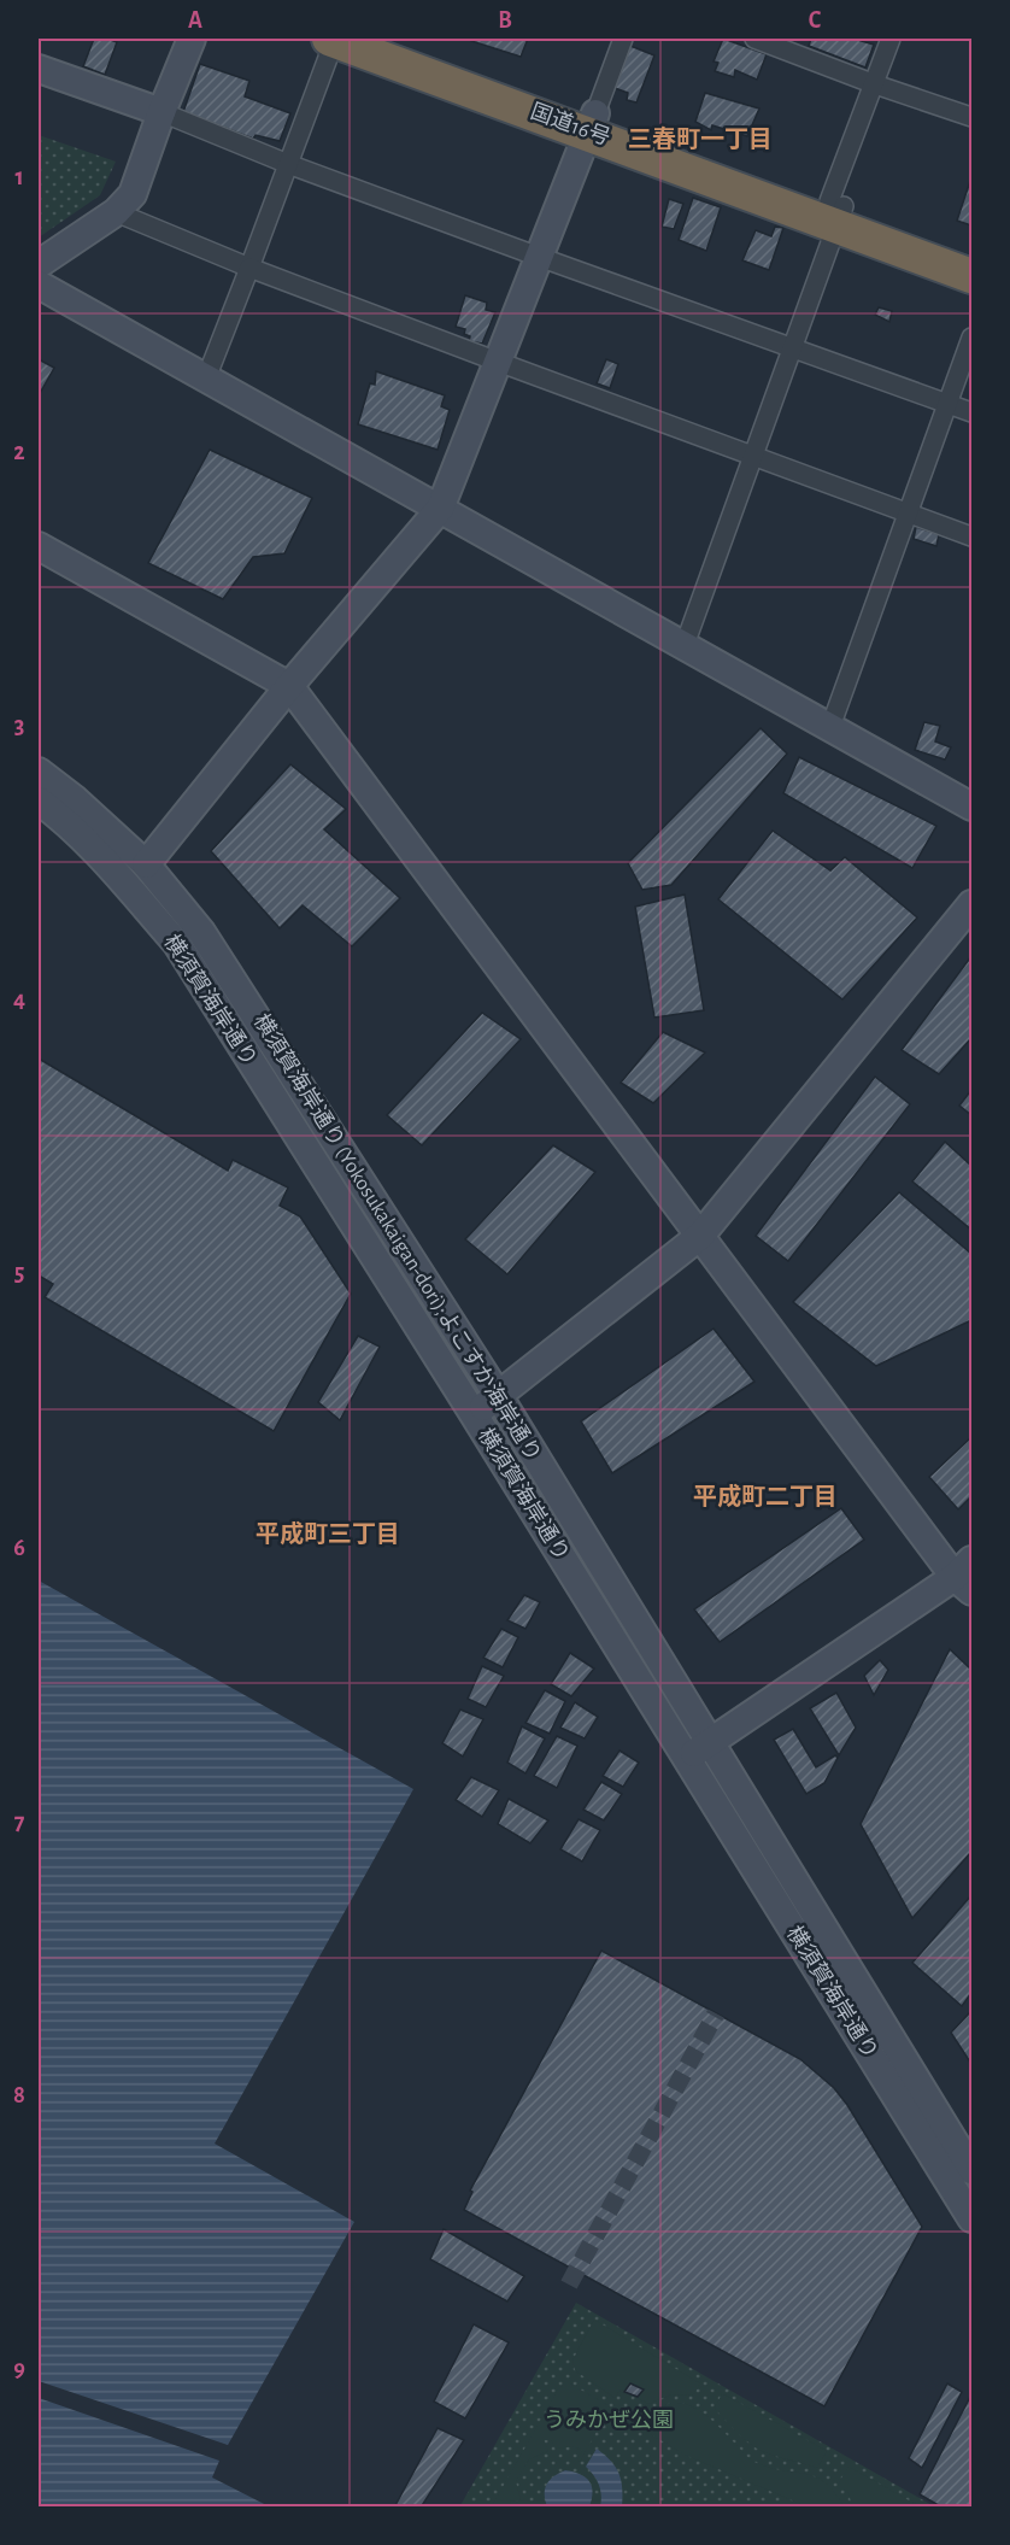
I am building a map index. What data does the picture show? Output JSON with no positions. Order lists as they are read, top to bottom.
{
  "streets": {
    "highway": ["国道16号"],
    "street": ["横須賀海岸通り", "横須賀海岸通り (Yokosukakaigan-dori);よこすか海岸通り"]
  },
  "districts": ["三春町一丁目", "平成町二丁目", "平成町三丁目"],
  "parks": ["うみかぜ公園"],
  "grid": {
    "columns": ["A", "B", "C"],
    "rows": [
      "1",
      "2",
      "3",
      "4",
      "5",
      "6",
      "7",
      "8",
      "9"
    ]
  }
}
